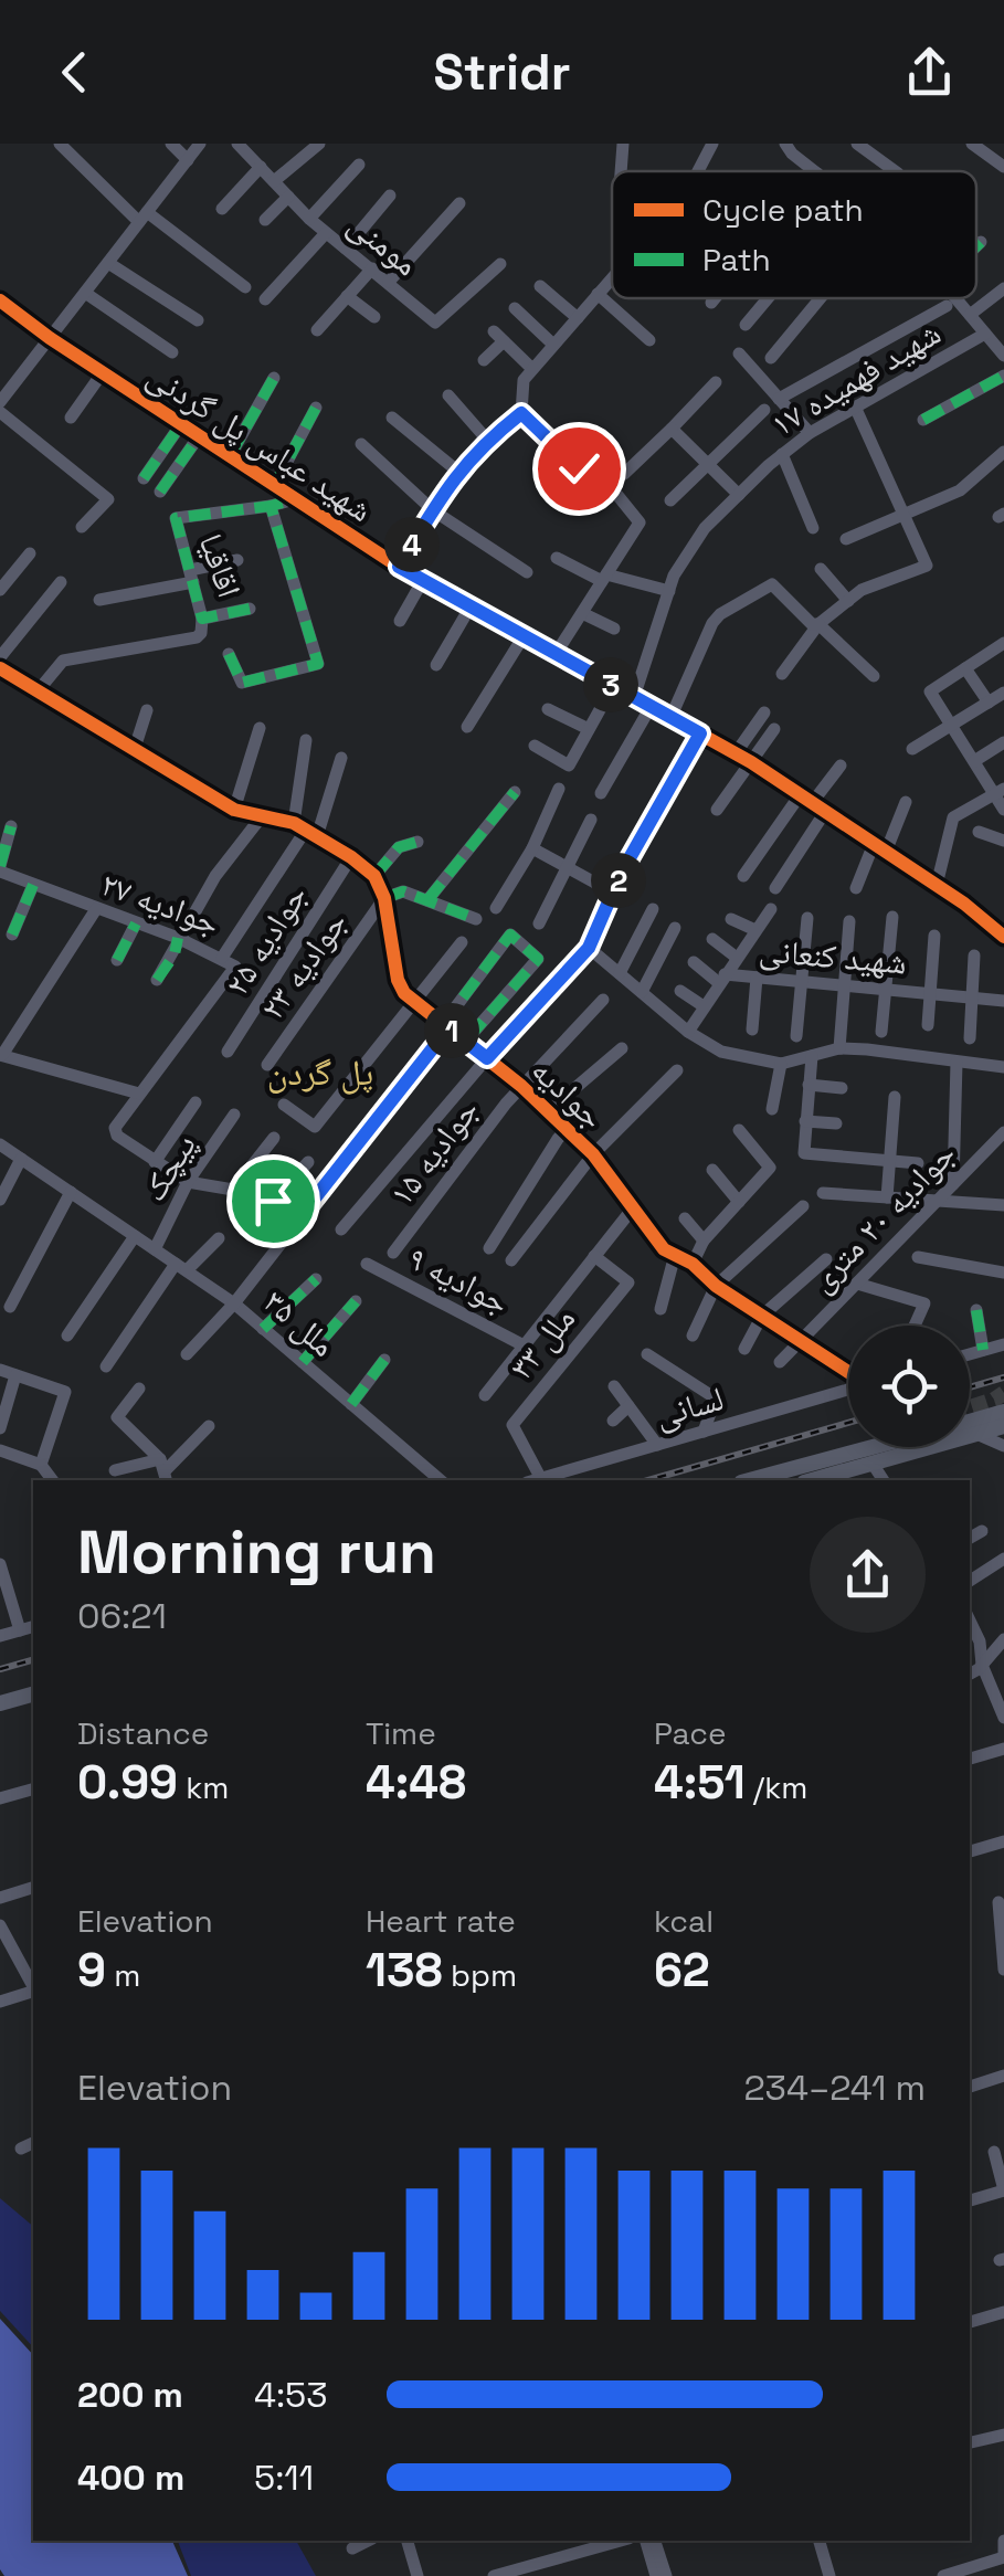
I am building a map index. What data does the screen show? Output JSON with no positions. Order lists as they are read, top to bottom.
{
  "streets": {
    "street": [
      "مومنی",
      "شهید فهمیده ۱۷",
      "شهید عباس پل گردنی",
      "اقاقیا",
      "جوادیه ۲۷",
      "جوادیه ۲۵",
      "شهید کنعانی",
      "جوادیه ۲۳",
      "جوادیه",
      "جوادیه ۱۵",
      "پیچک",
      "جوادیه ۲۰ متری",
      "جوادیه ۹",
      "ملل ۳۵",
      "ملل ۳۳",
      "لسانی"
    ]
  },
  "crossings": [
    ["شهید فهمیده ۱۷", "شهید عباس پل گردنی"],
    ["جوادیه ۲۷", "جوادیه"],
    ["جوادیه ۲۵", "جوادیه"],
    ["جوادیه ۲۳", "جوادیه"],
    ["جوادیه", "جوادیه ۱۵"],
    ["جوادیه", "جوادیه ۲۰ متری"],
    ["جوادیه", "جوادیه ۹"],
    ["پیچک", "ملل ۳۵"],
    ["جوادیه ۹", "ملل ۳۳"]
  ],
  "districts": ["پل گردن"],
  "legend": ["Cycle path", "Path"],
  "page": {
    "header": "Stridr",
    "pins": [
      "4",
      "3",
      "2",
      "1"
    ],
    "heading": ["Morning run", "06:21"],
    "stats": [
      ["Distance", "0.99 km"],
      ["Time", "4:48"],
      ["Pace", "4:51 /km"],
      ["Elevation", "9 m"],
      ["Heart rate", "138 bpm"],
      ["kcal", "62"]
    ],
    "chart": ["Elevation", "234–241 m"],
    "list": [
      {
        "name": "200 m",
        "note": "4:53"
      },
      {
        "name": "400 m",
        "note": "5:11"
      }
    ]
  }
}
